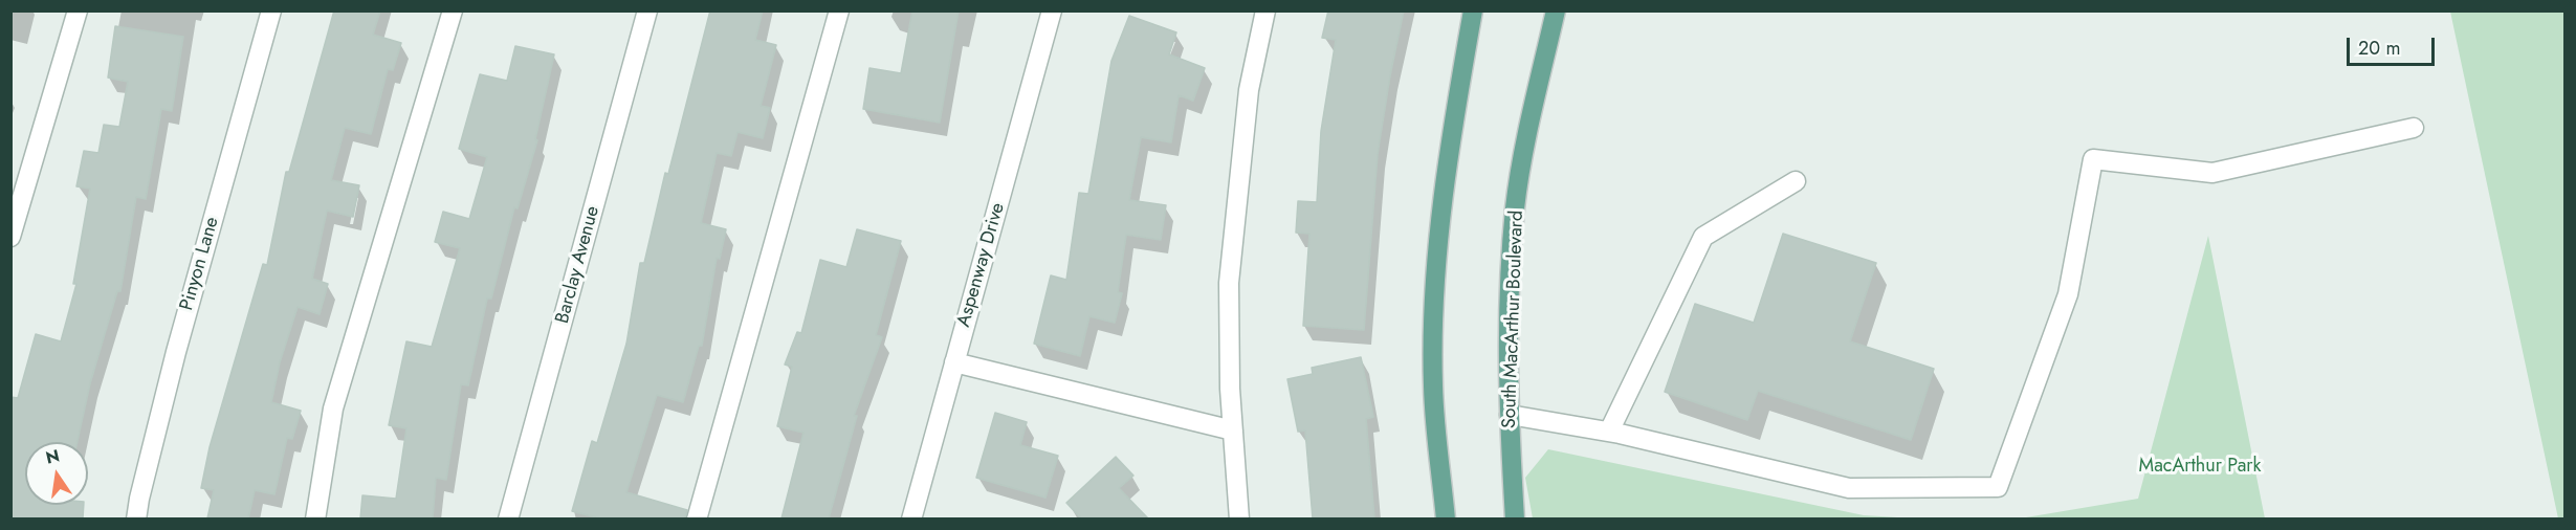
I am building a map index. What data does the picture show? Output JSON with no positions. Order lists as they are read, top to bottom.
{
  "streets": {
    "main road": ["South MacArthur Boulevard"],
    "street": ["Pinyon Lane", "Barclay Avenue", "Aspenway Drive"]
  },
  "parks": ["MacArthur Park"],
  "scale_bar": "20 m",
  "north": "top"
}
